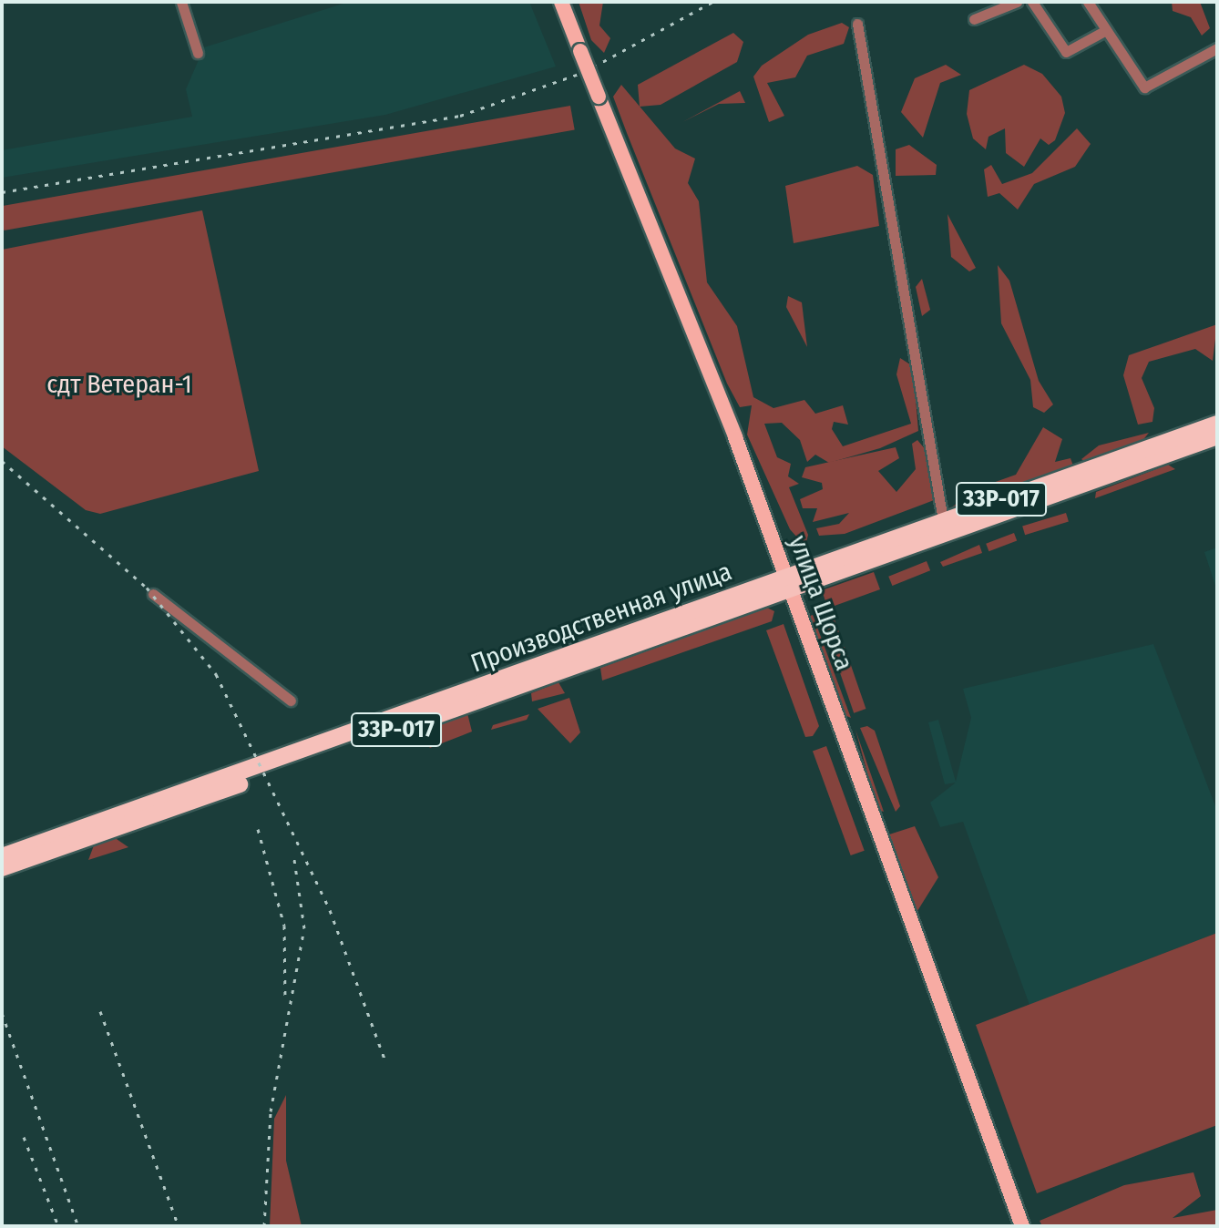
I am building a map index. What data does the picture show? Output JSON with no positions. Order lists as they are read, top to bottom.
{
  "streets": {
    "highway": ["33Р-017", "Производственная улица"],
    "main road": ["улица Щорса"]
  },
  "crossings": [
    ["улица Щорса", "Производственная улица"]
  ],
  "parks": ["сдт Ветеран-1"]
}
